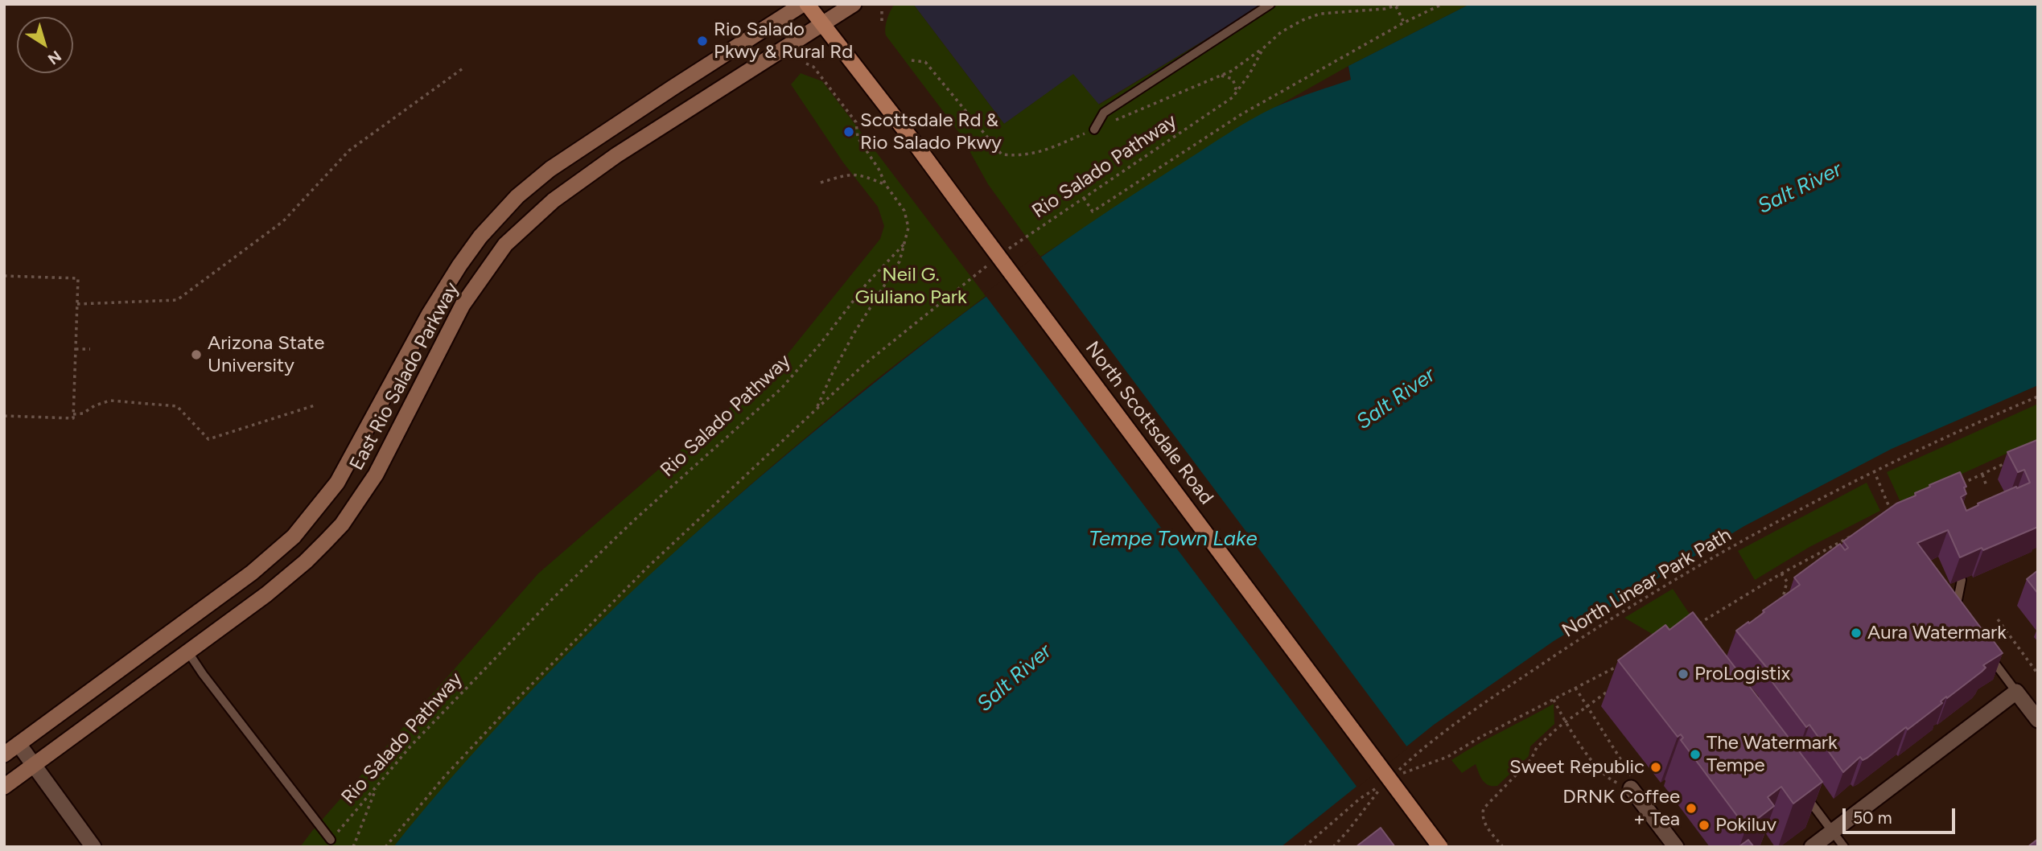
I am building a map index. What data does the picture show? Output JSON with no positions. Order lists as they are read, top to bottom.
{
  "streets": {
    "main road": ["East Rio Salado Parkway", "North Scottsdale Road"],
    "path": ["Rio Salado Pathway", "North Linear Park Path"]
  },
  "crossings": [
    ["East Rio Salado Parkway", "North Scottsdale Road"]
  ],
  "water": ["Salt River", "Tempe Town Lake"],
  "parks": ["Neil G. Giuliano Park"],
  "places": [
    "Rio Salado Pkwy & Rural Rd",
    "Scottsdale Rd & Rio Salado Pkwy",
    "Arizona State University",
    "Aura Watermark",
    "ProLogistix",
    "The Watermark Tempe",
    "Sweet Republic",
    "DRNK Coffee + Tea",
    "Pokiluv"
  ],
  "scale_bar": "50 m",
  "north": "bottom right"
}
